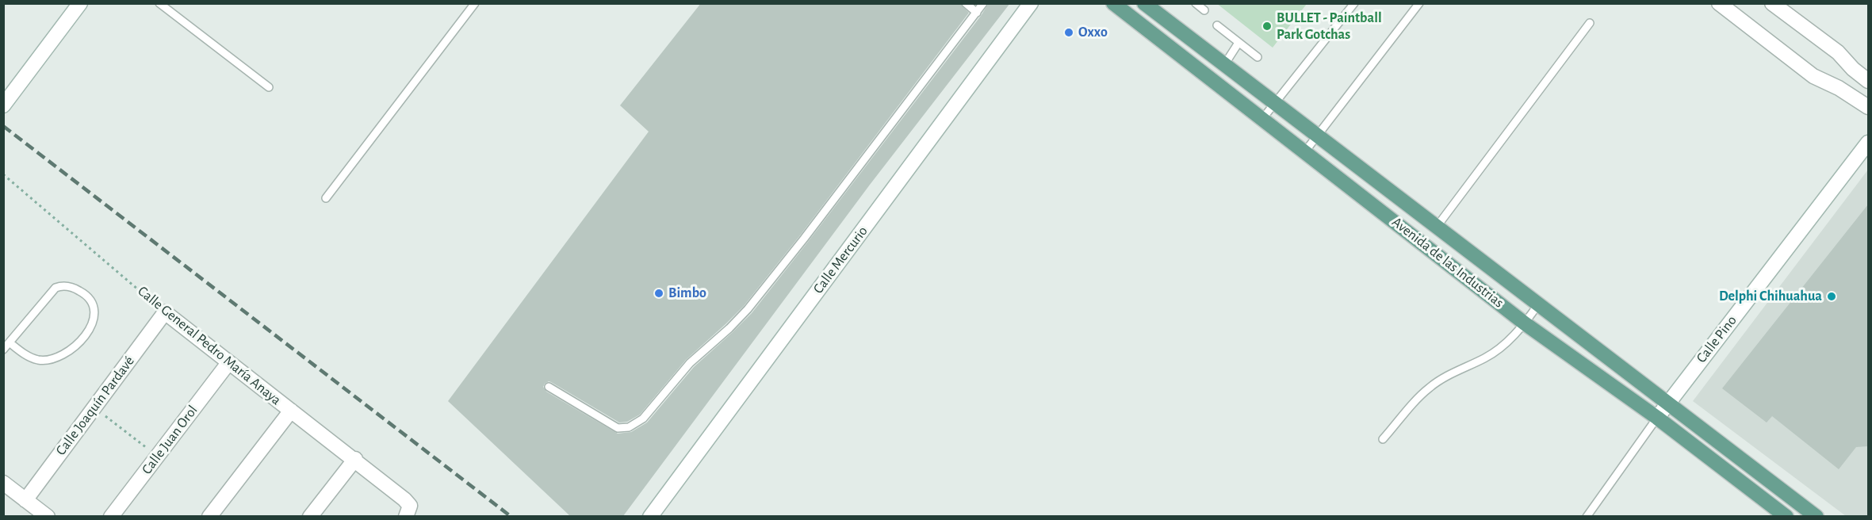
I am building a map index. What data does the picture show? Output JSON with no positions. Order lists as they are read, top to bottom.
{
  "streets": {
    "main road": ["Avenida de las Industrias"],
    "street": [
      "Calle Mercurio",
      "Calle Pino",
      "Calle General Pedro María Anaya",
      "Calle Joaquín Pardavé",
      "Calle Juan Orol"
    ]
  },
  "crossings": [
    ["Avenida de las Industrias", "Calle Pino"],
    ["Calle General Pedro María Anaya", "Calle Joaquín Pardavé"],
    ["Calle General Pedro María Anaya", "Calle Juan Orol"]
  ],
  "places": [
    "BULLET - Paintball Park Gotchas",
    "Oxxo",
    "Bimbo",
    "Delphi Chihuahua"
  ]
}
